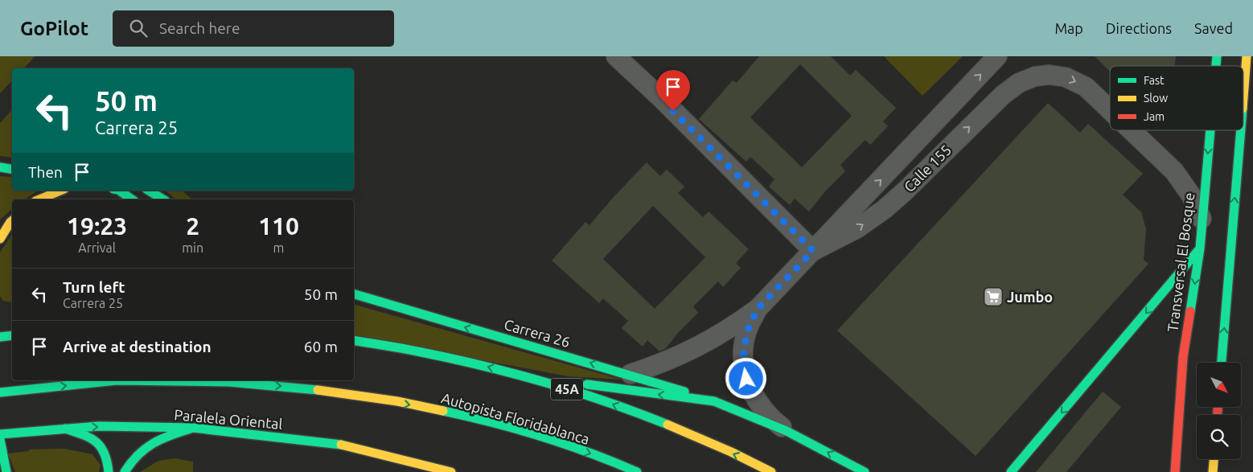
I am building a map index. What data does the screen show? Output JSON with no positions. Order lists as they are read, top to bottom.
{
  "streets": {
    "main road": [
      "Transversal El Bosque",
      "Carrera 26",
      "45A",
      "Autopista Floridablanca",
      "Paralela Oriental"
    ],
    "street": ["Calle 155"]
  },
  "crossings": [
    ["Calle 155", "Transversal El Bosque"],
    ["Calle 155", "Carrera 26"]
  ],
  "one_way": ["Calle 155"],
  "places": {
    "supermarket": ["Jumbo"]
  },
  "legend": ["Fast", "Slow", "Jam"],
  "north": "bottom right",
  "page": {
    "header": "GoPilot",
    "search": "Search here",
    "nav": ["Map", "Directions", "Saved"],
    "turn": ["50 m", "Carrera 25"],
    "then": "Then",
    "eta": [
      "19:23",
      "Arrival",
      "2",
      "min",
      "110",
      "m"
    ],
    "list": [
      {
        "name": "Turn left",
        "note": "Carrera 25",
        "value": "50 m"
      },
      {
        "name": "Arrive at destination",
        "value": "60 m"
      }
    ]
  }
}
